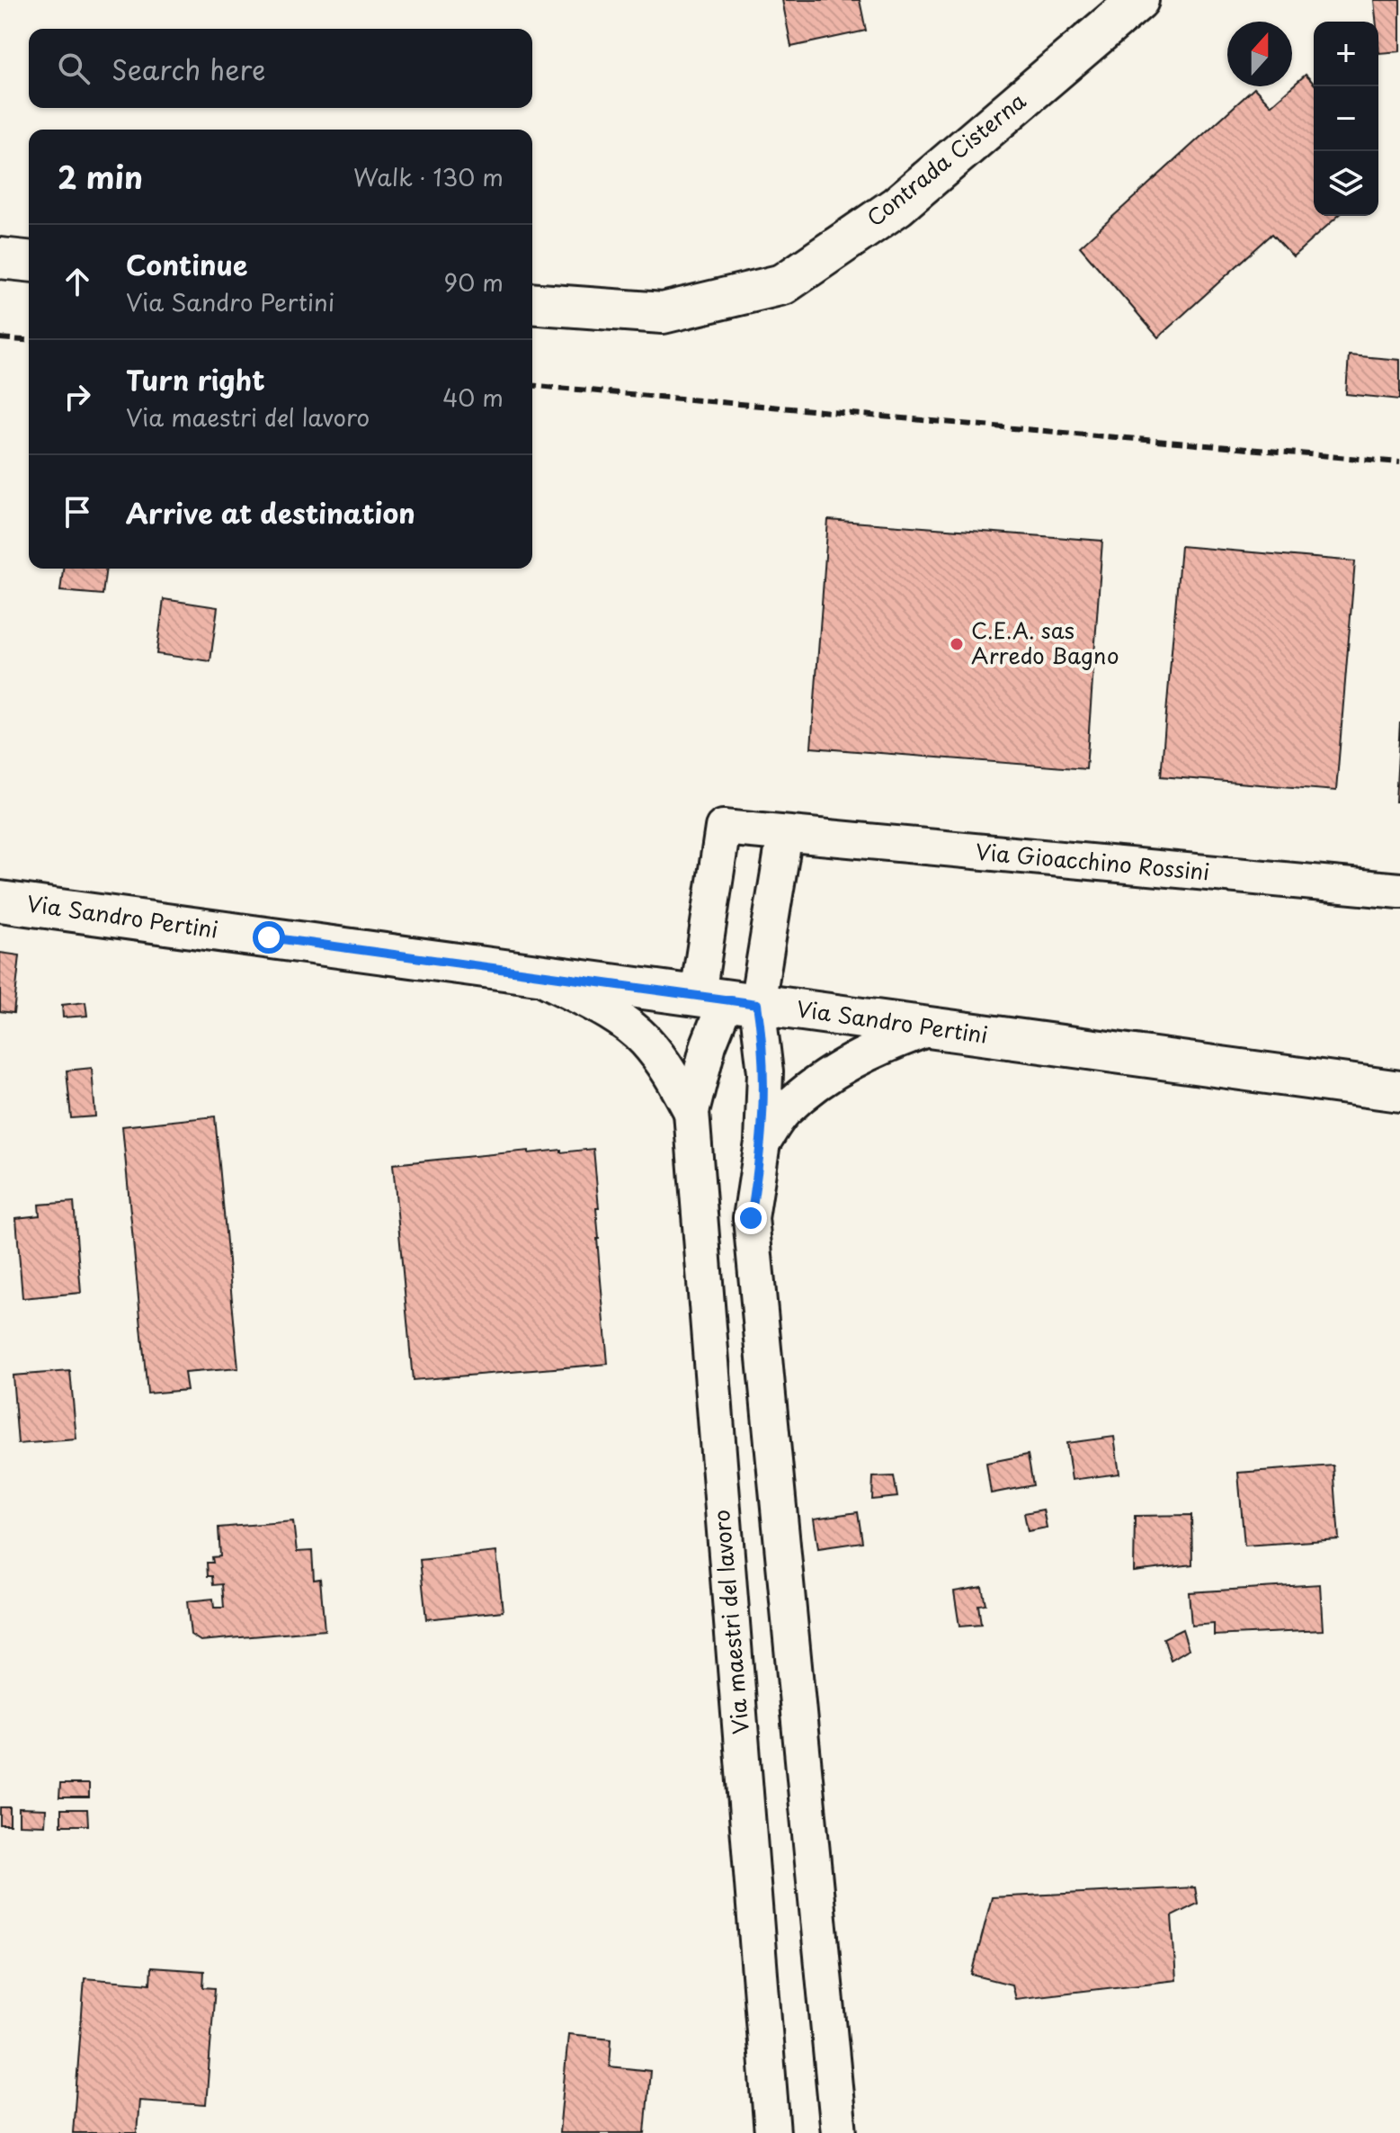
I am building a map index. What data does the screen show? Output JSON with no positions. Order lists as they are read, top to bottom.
{
  "streets": {
    "main road": ["Contrada Cisterna", "Via Sandro Pertini"],
    "street": ["Via Gioacchino Rossini", "Via maestri del lavoro"]
  },
  "crossings": [
    ["Via Gioacchino Rossini", "Via Sandro Pertini"],
    ["Via Gioacchino Rossini", "Via maestri del lavoro"],
    ["Via Sandro Pertini", "Via maestri del lavoro"]
  ],
  "places": ["C.E.A. sas Arredo Bagno"],
  "north": "top",
  "page": {
    "map_buttons": ["+", "−"],
    "search": "Search here",
    "heading": ["2 min", "Walk · 130 m"],
    "list": [
      ["Continue", "Via Sandro Pertini", "90 m"],
      ["Turn right", "Via maestri del lavoro", "40 m"],
      "Arrive at destination"
    ]
  }
}
